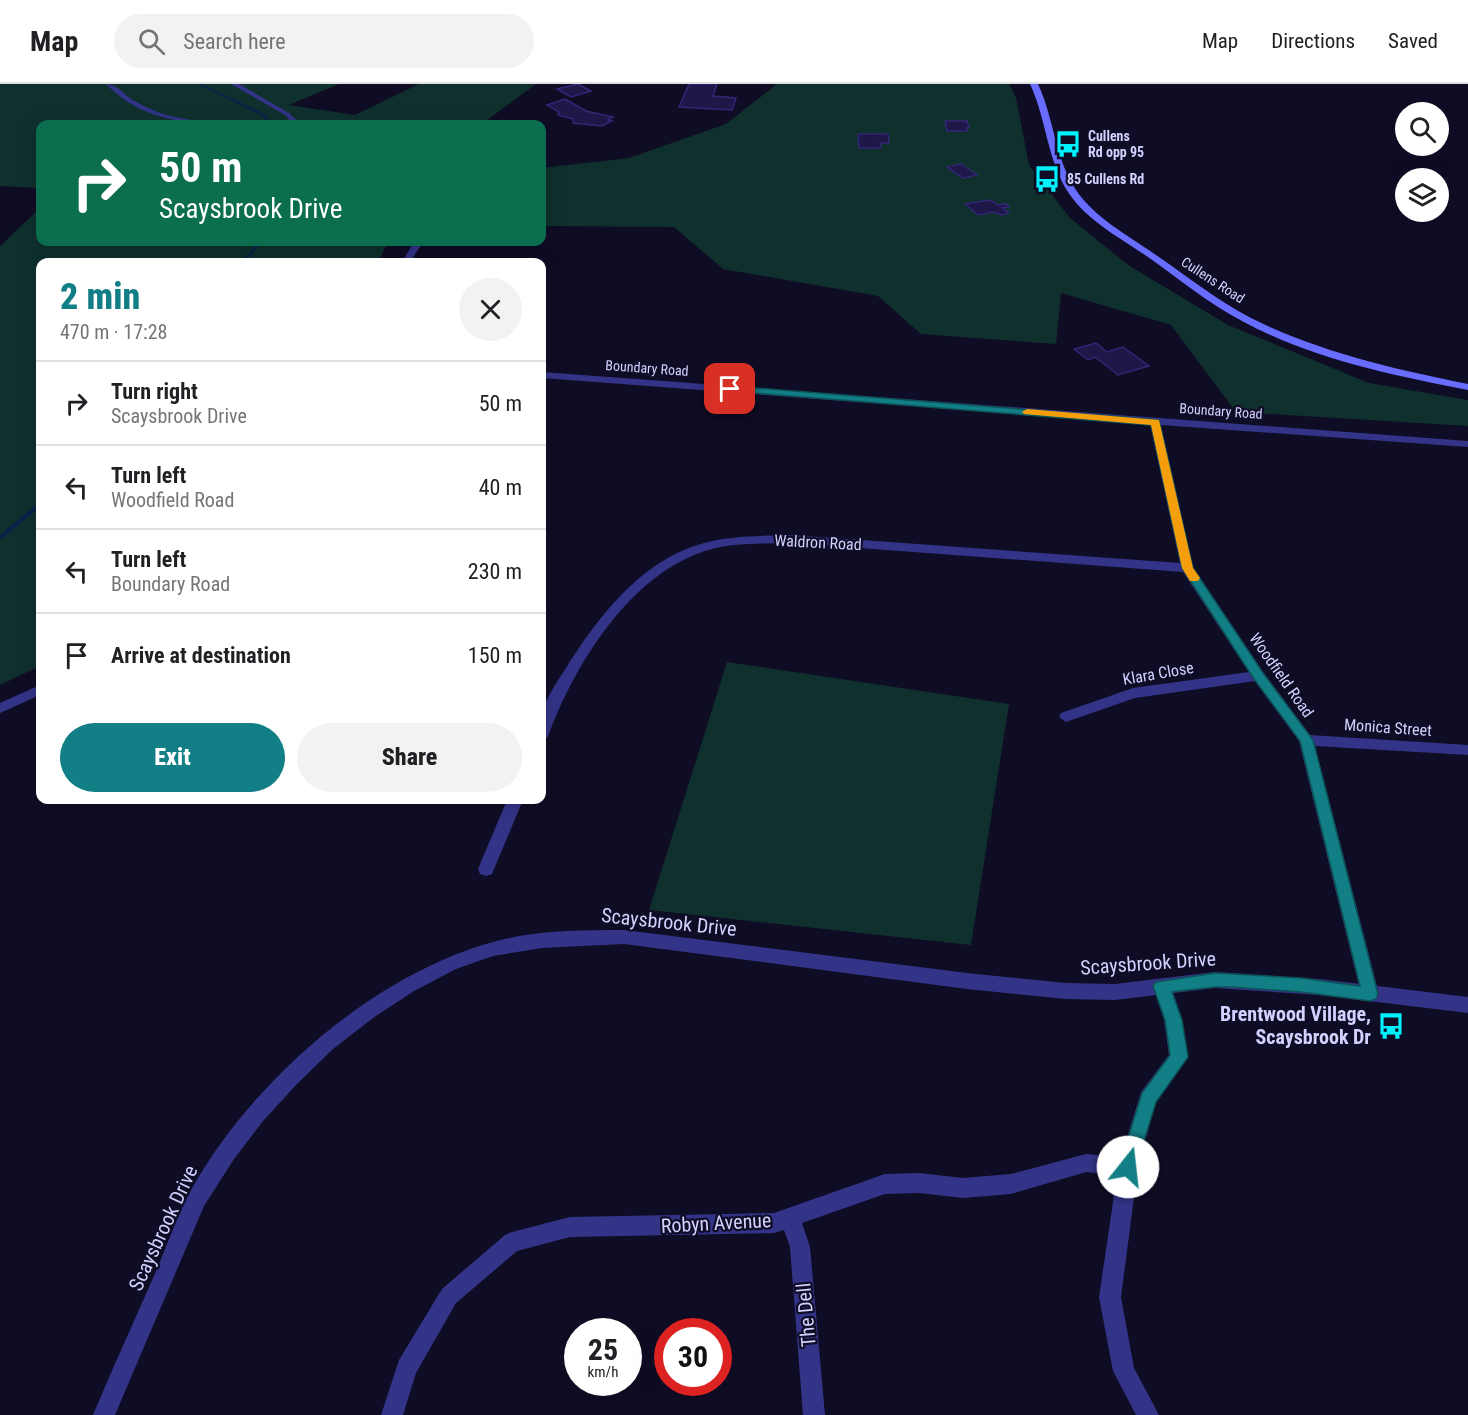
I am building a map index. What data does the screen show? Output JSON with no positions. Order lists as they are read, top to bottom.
{
  "streets": {
    "main road": ["Cullens Road"],
    "street": [
      "Boundary Road",
      "Waldron Road",
      "Klara Close",
      "Woodfield Road",
      "Monica Street",
      "Scaysbrook Drive",
      "Robyn Avenue",
      "The Dell"
    ]
  },
  "crossings": [
    ["Boundary Road", "Woodfield Road"],
    ["Waldron Road", "Woodfield Road"],
    ["Klara Close", "Woodfield Road"],
    ["Woodfield Road", "Monica Street"],
    ["Woodfield Road", "Scaysbrook Drive"],
    ["Robyn Avenue", "The Dell"]
  ],
  "places": {
    "bus stop": ["Cullens Rd opp 95", "85 Cullens Rd", "Brentwood Village, Scaysbrook Dr"]
  },
  "page": {
    "header": "Map",
    "search": "Search here",
    "nav": ["Map", "Directions", "Saved"],
    "turn": ["50 m", "Scaysbrook Drive"],
    "heading": ["2 min", "470 m · 17:28"],
    "list": [
      {
        "name": "Turn right",
        "note": "Scaysbrook Drive",
        "value": "50 m"
      },
      {
        "name": "Turn left",
        "note": "Woodfield Road",
        "value": "40 m"
      },
      {
        "name": "Turn left",
        "note": "Boundary Road",
        "value": "230 m"
      },
      {
        "name": "Arrive at destination",
        "value": "150 m"
      }
    ],
    "buttons": ["Exit", "Share"],
    "speed": "25 km/h",
    "limit": "30"
  }
}
